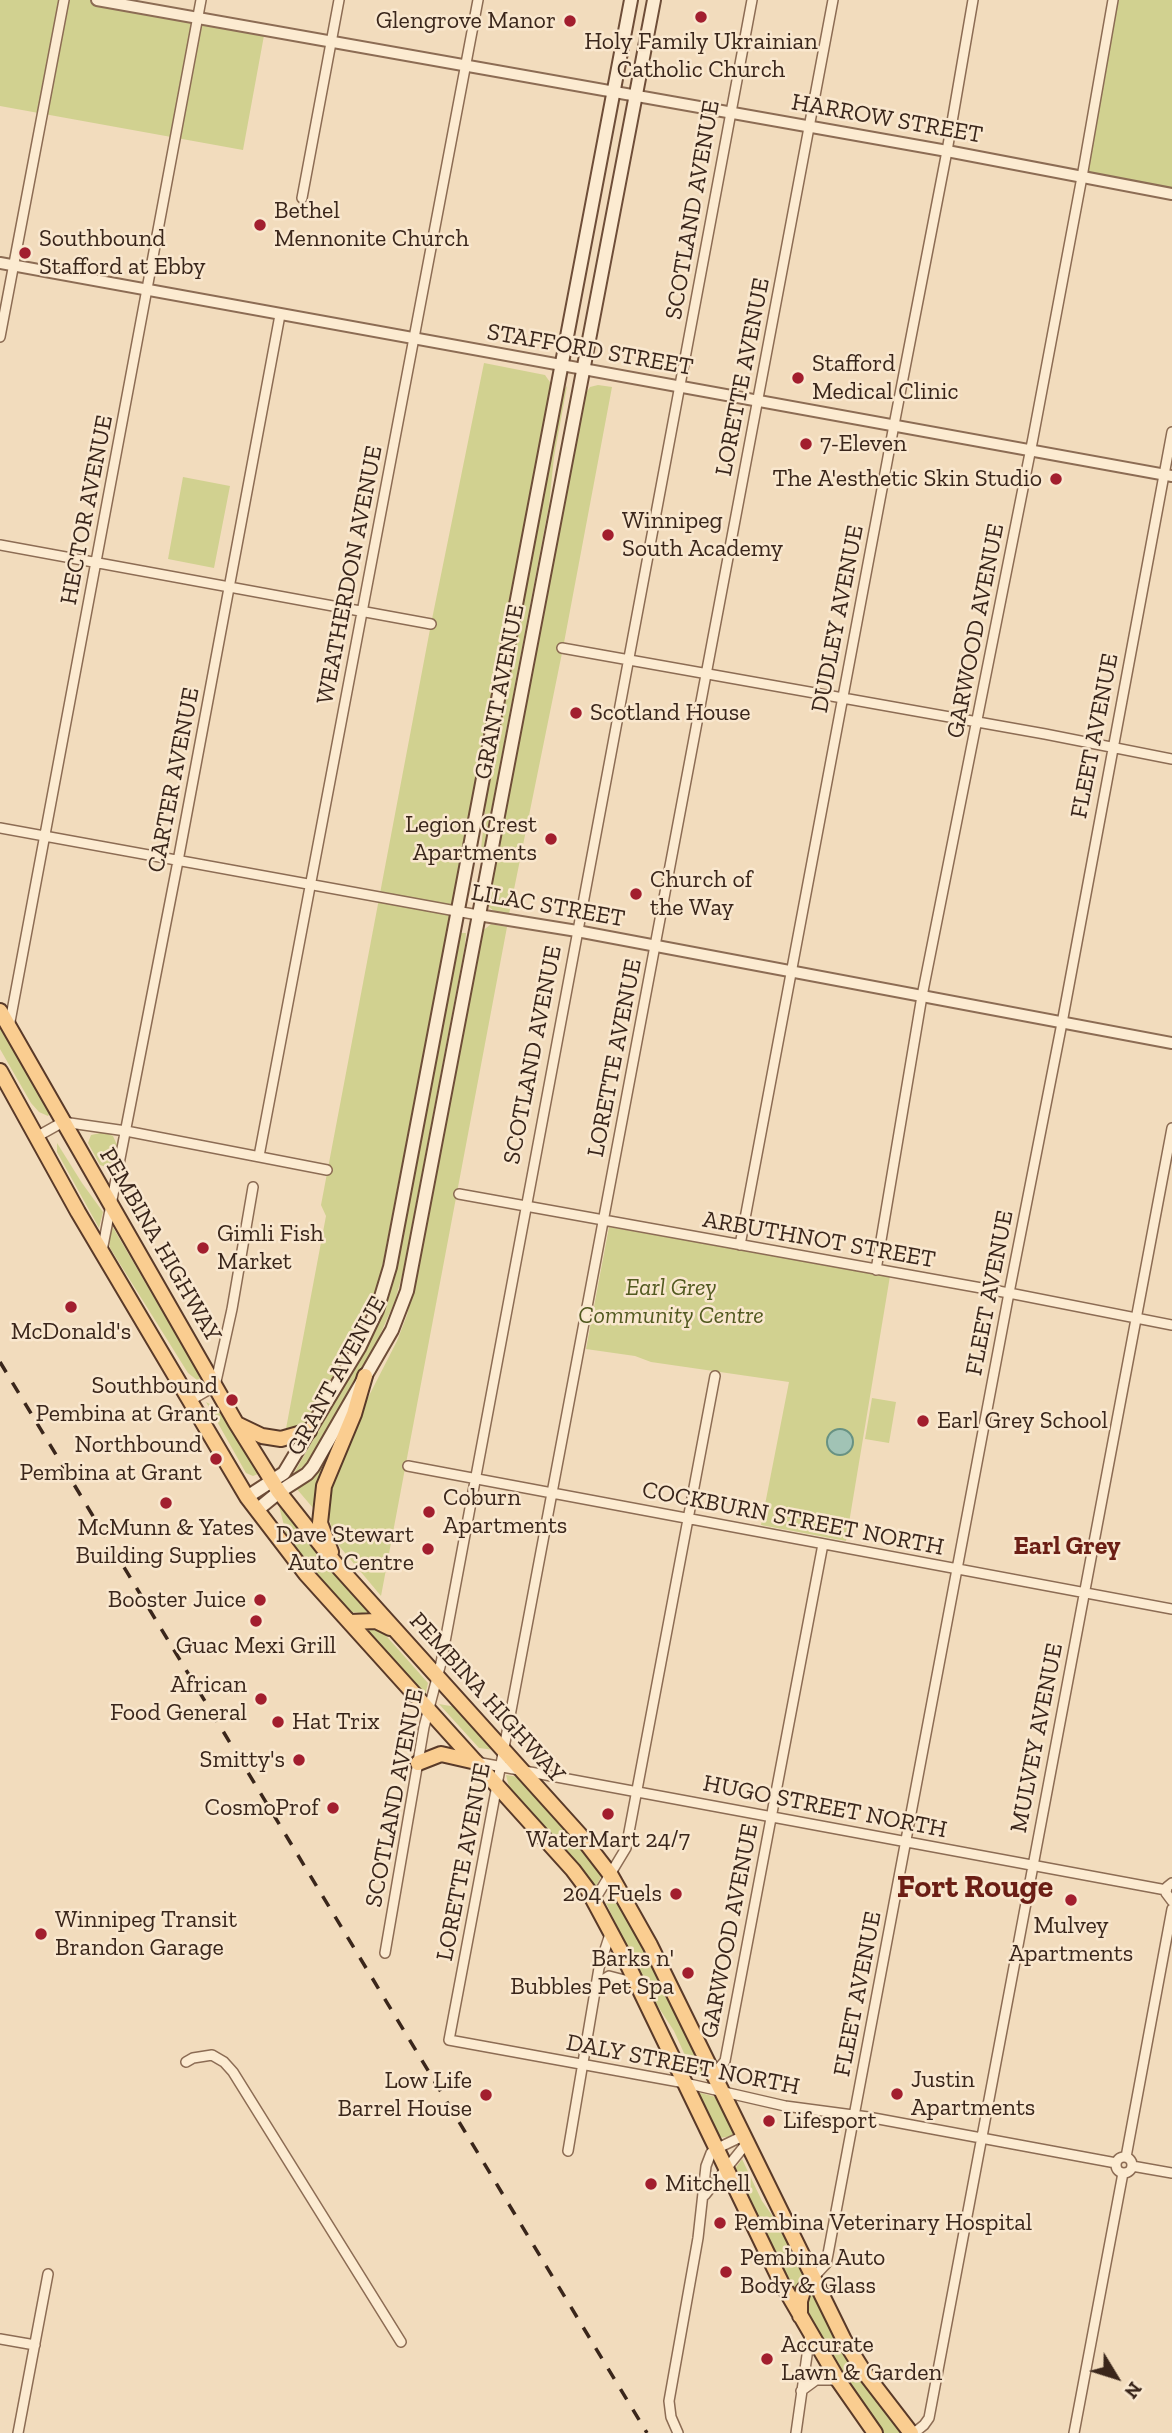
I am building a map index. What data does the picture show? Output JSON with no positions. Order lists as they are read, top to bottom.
{
  "streets": {
    "main road": ["GRANT AVENUE", "PEMBINA HIGHWAY"],
    "street": [
      "HARROW STREET",
      "SCOTLAND AVENUE",
      "STAFFORD STREET",
      "LORETTE AVENUE",
      "HECTOR AVENUE",
      "WEATHERDON AVENUE",
      "DUDLEY AVENUE",
      "GARWOOD AVENUE",
      "FLEET AVENUE",
      "CARTER AVENUE",
      "LILAC STREET",
      "ARBUTHNOT STREET",
      "COCKBURN STREET NORTH",
      "MULVEY AVENUE",
      "HUGO STREET NORTH",
      "DALY STREET NORTH"
    ]
  },
  "crossings": [
    ["HARROW STREET", "SCOTLAND AVENUE"],
    ["HARROW STREET", "LORETTE AVENUE"],
    ["HARROW STREET", "HECTOR AVENUE"],
    ["HARROW STREET", "WEATHERDON AVENUE"],
    ["HARROW STREET", "DUDLEY AVENUE"],
    ["HARROW STREET", "GARWOOD AVENUE"],
    ["HARROW STREET", "GRANT AVENUE"],
    ["SCOTLAND AVENUE", "STAFFORD STREET"],
    ["SCOTLAND AVENUE", "LILAC STREET"],
    ["SCOTLAND AVENUE", "ARBUTHNOT STREET"],
    ["SCOTLAND AVENUE", "PEMBINA HIGHWAY"],
    ["SCOTLAND AVENUE", "COCKBURN STREET NORTH"],
    ["STAFFORD STREET", "LORETTE AVENUE"],
    ["STAFFORD STREET", "HECTOR AVENUE"],
    ["STAFFORD STREET", "WEATHERDON AVENUE"],
    ["STAFFORD STREET", "DUDLEY AVENUE"],
    ["STAFFORD STREET", "GARWOOD AVENUE"],
    ["STAFFORD STREET", "GRANT AVENUE"],
    ["STAFFORD STREET", "FLEET AVENUE"],
    ["STAFFORD STREET", "CARTER AVENUE"],
    ["LORETTE AVENUE", "LILAC STREET"],
    ["LORETTE AVENUE", "ARBUTHNOT STREET"],
    ["LORETTE AVENUE", "PEMBINA HIGHWAY"],
    ["LORETTE AVENUE", "COCKBURN STREET NORTH"],
    ["LORETTE AVENUE", "DALY STREET NORTH"],
    ["HECTOR AVENUE", "LILAC STREET"],
    ["HECTOR AVENUE", "PEMBINA HIGHWAY"],
    ["WEATHERDON AVENUE", "LILAC STREET"],
    ["DUDLEY AVENUE", "LILAC STREET"],
    ["DUDLEY AVENUE", "ARBUTHNOT STREET"],
    ["GARWOOD AVENUE", "LILAC STREET"],
    ["GARWOOD AVENUE", "ARBUTHNOT STREET"],
    ["GARWOOD AVENUE", "PEMBINA HIGHWAY"],
    ["GARWOOD AVENUE", "COCKBURN STREET NORTH"],
    ["GARWOOD AVENUE", "HUGO STREET NORTH"],
    ["GRANT AVENUE", "LILAC STREET"],
    ["GRANT AVENUE", "PEMBINA HIGHWAY"],
    ["FLEET AVENUE", "LILAC STREET"],
    ["FLEET AVENUE", "ARBUTHNOT STREET"],
    ["FLEET AVENUE", "PEMBINA HIGHWAY"],
    ["FLEET AVENUE", "COCKBURN STREET NORTH"],
    ["FLEET AVENUE", "HUGO STREET NORTH"],
    ["FLEET AVENUE", "DALY STREET NORTH"],
    ["CARTER AVENUE", "LILAC STREET"],
    ["CARTER AVENUE", "PEMBINA HIGHWAY"],
    ["ARBUTHNOT STREET", "MULVEY AVENUE"],
    ["PEMBINA HIGHWAY", "MULVEY AVENUE"],
    ["PEMBINA HIGHWAY", "HUGO STREET NORTH"],
    ["PEMBINA HIGHWAY", "DALY STREET NORTH"],
    ["COCKBURN STREET NORTH", "MULVEY AVENUE"],
    ["MULVEY AVENUE", "HUGO STREET NORTH"],
    ["MULVEY AVENUE", "DALY STREET NORTH"]
  ],
  "districts": ["Earl Grey", "Fort Rouge"],
  "parks": ["Earl Grey Community Centre"],
  "places": [
    "Holy Family Ukrainian Catholic Church",
    "Glengrove Manor",
    "Bethel Mennonite Church",
    "Southbound Stafford at Ebby",
    "Stafford Medical Clinic",
    "7-Eleven",
    "The A'esthetic Skin Studio",
    "Winnipeg South Academy",
    "Scotland House",
    "Legion Crest Apartments",
    "Church of the Way",
    "Gimli Fish Market",
    "McDonald's",
    "Southbound Pembina at Grant",
    "Earl Grey School",
    "Northbound Pembina at Grant",
    "McMunn & Yates Building Supplies",
    "Coburn Apartments",
    "Dave Stewart Auto Centre",
    "Booster Juice",
    "Guac Mexi Grill",
    "African Food General",
    "Hat Trix",
    "Smitty's",
    "CosmoProf",
    "WaterMart 24/7",
    "204 Fuels",
    "Mulvey Apartments",
    "Winnipeg Transit Brandon Garage",
    "Barks n' Bubbles Pet Spa",
    "Justin Apartments",
    "Low Life Barrel House",
    "Lifesport",
    "Mitchell",
    "Pembina Veterinary Hospital",
    "Pembina Auto Body & Glass",
    "Accurate Lawn & Garden"
  ],
  "north": "bottom right"
}
